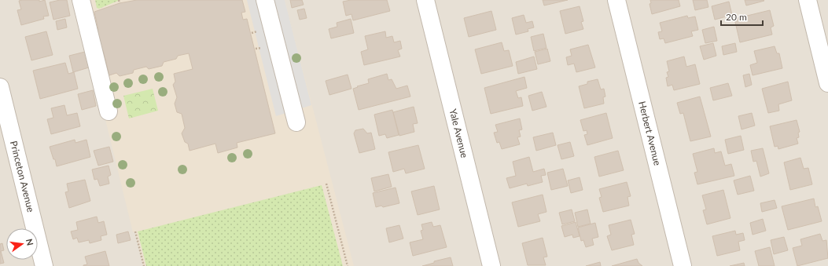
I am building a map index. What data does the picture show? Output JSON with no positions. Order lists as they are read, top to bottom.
{
  "streets": {
    "street": ["Yale Avenue", "Herbert Avenue", "Princeton Avenue"]
  },
  "scale_bar": "20 m",
  "north": "right"
}
